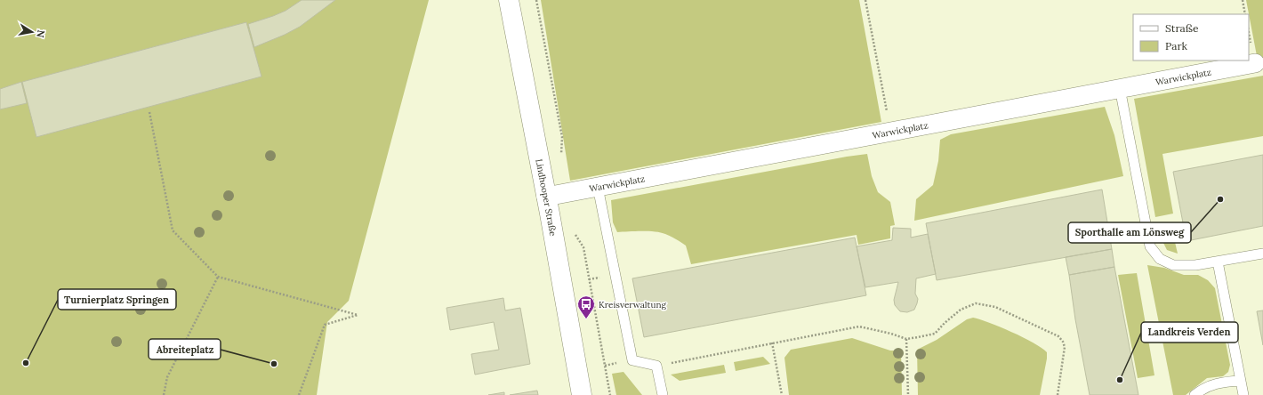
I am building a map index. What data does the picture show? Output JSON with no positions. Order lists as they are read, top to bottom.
{
  "streets": {
    "main road": ["Lindhooper Straße"],
    "street": ["Warwickplatz"]
  },
  "crossings": [
    ["Warwickplatz", "Lindhooper Straße"]
  ],
  "places": {
    "other": [
      "Sporthalle am Lönsweg",
      "Turnierplatz Springen",
      "Abreiteplatz",
      "Landkreis Verden"
    ],
    "bus stop": ["Kreisverwaltung"]
  },
  "legend": ["Straße", "Park"],
  "north": "right"
}
